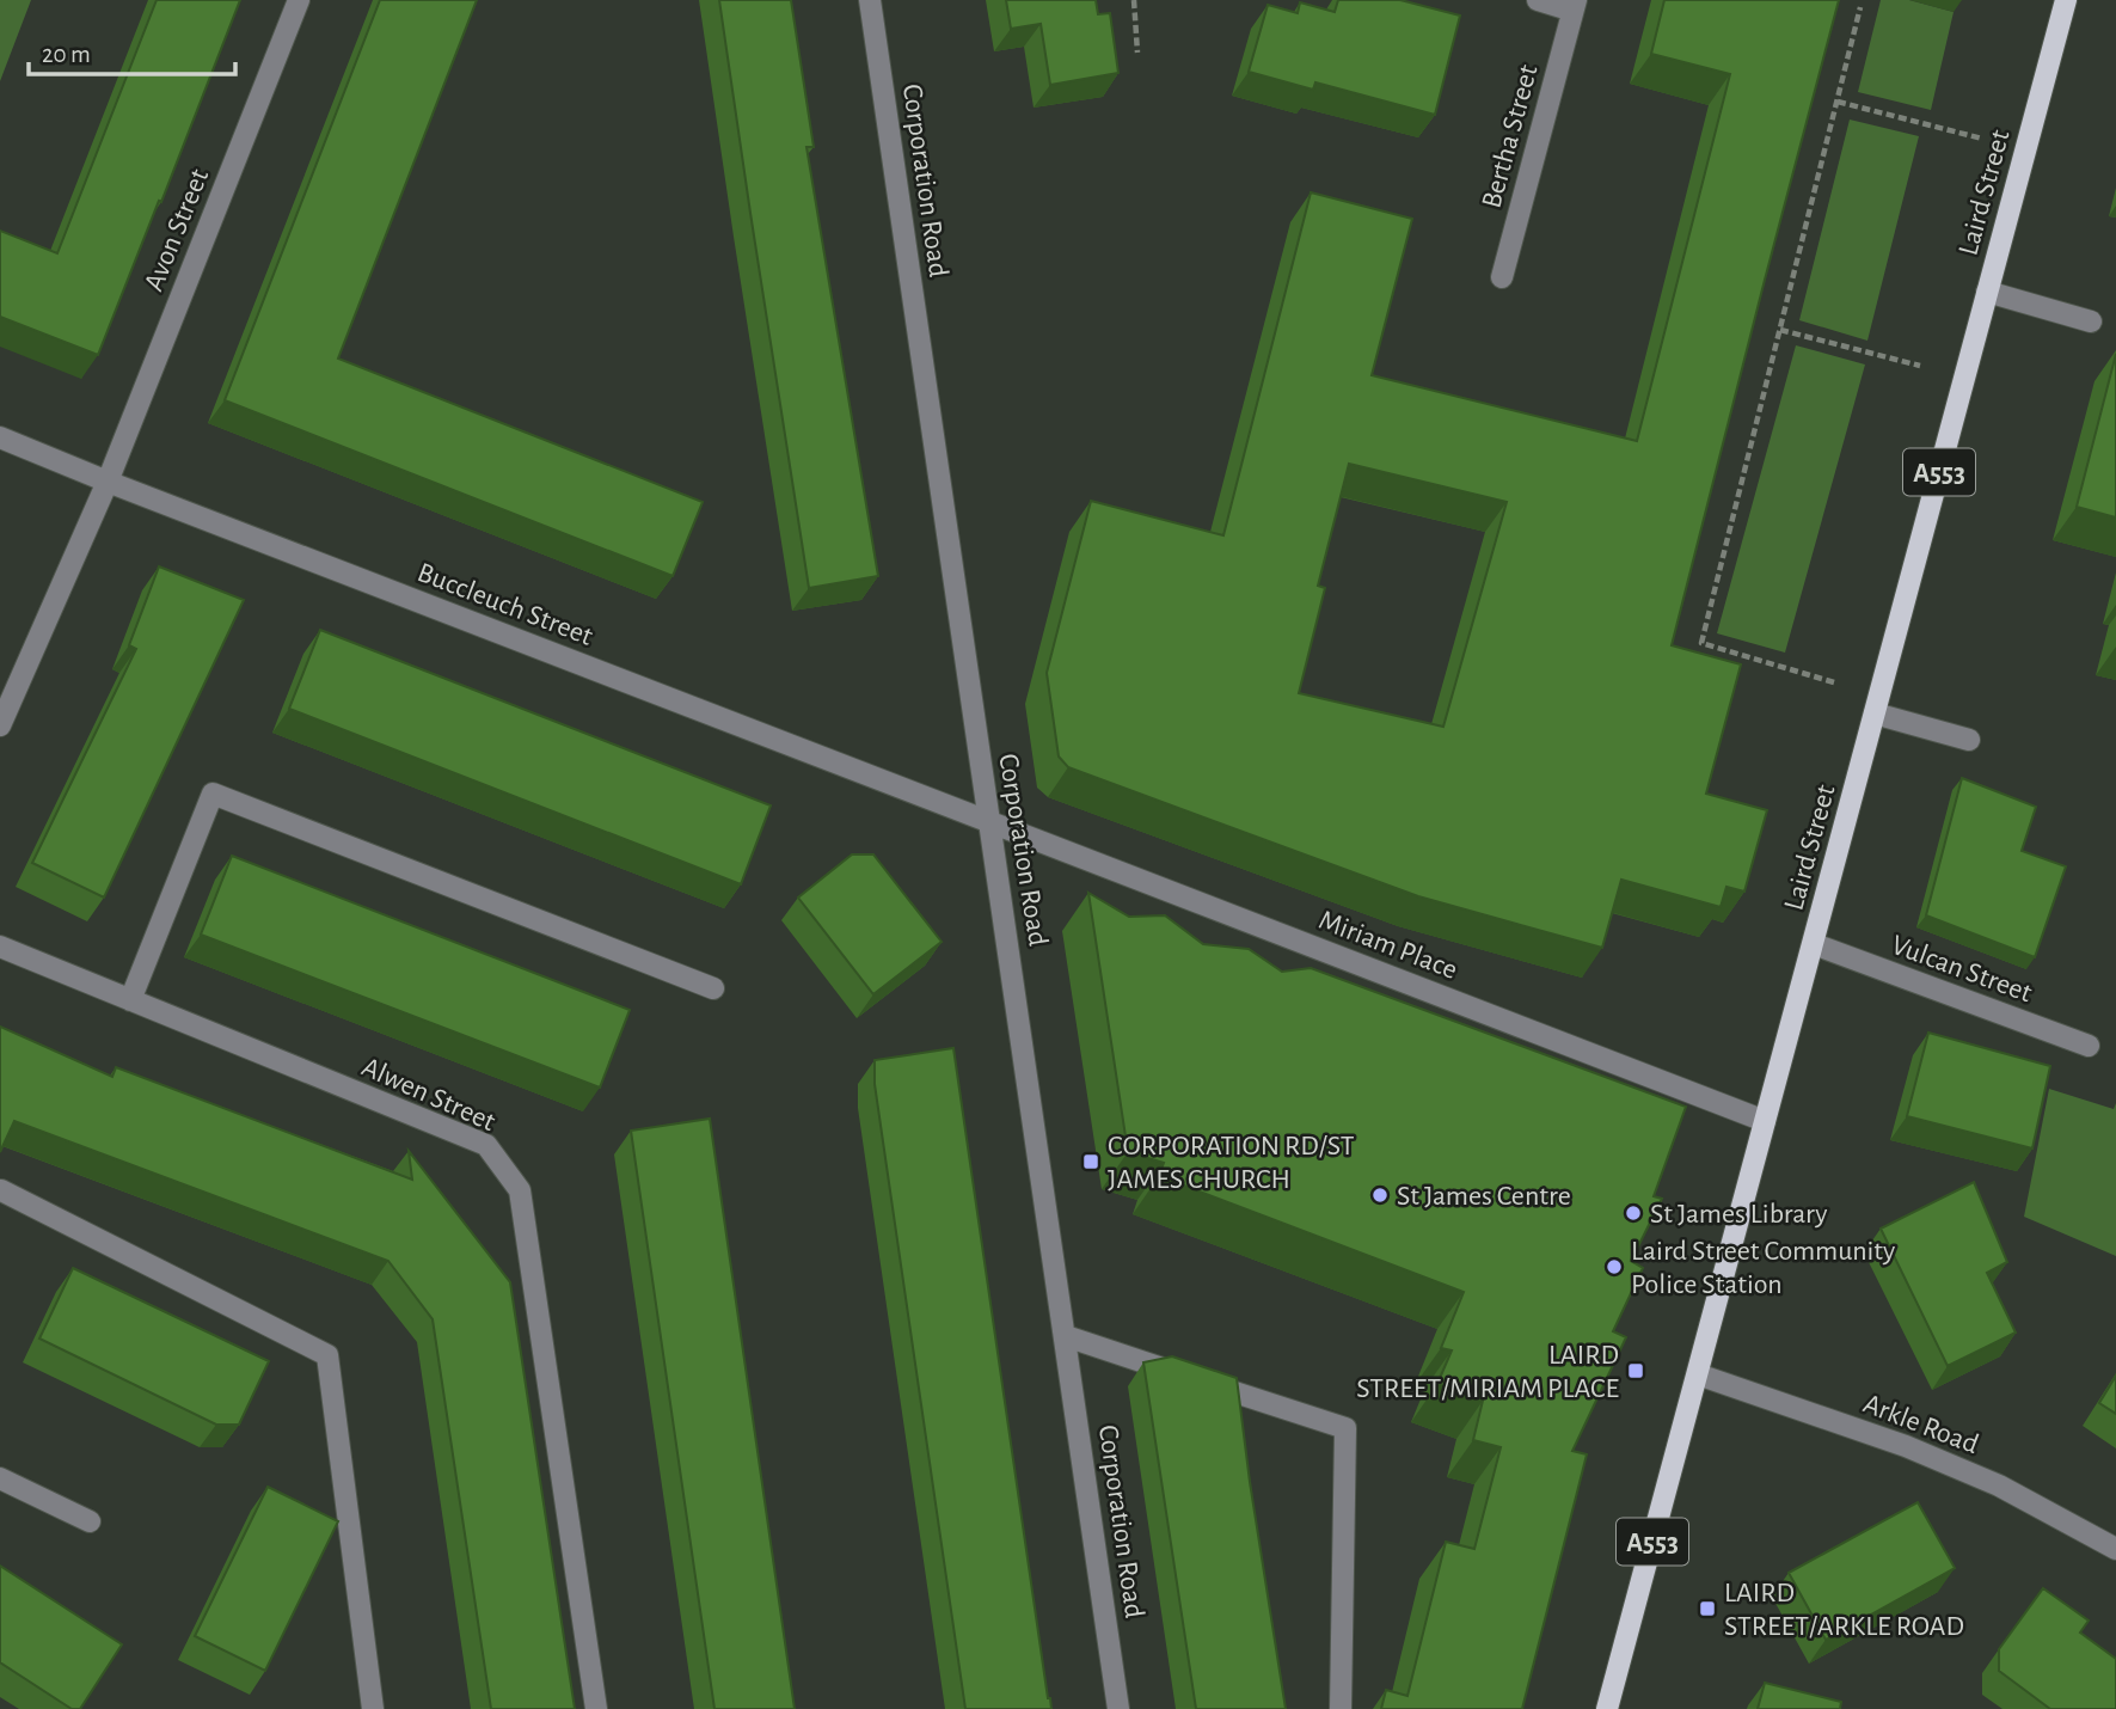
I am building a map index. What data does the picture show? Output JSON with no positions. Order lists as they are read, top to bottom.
{
  "streets": {
    "main road": ["Laird Street", "A553"],
    "street": [
      "Bertha Street",
      "Corporation Road",
      "Avon Street",
      "Buccleuch Street",
      "Miriam Place",
      "Vulcan Street",
      "Alwen Street",
      "Arkle Road"
    ]
  },
  "crossings": [
    ["Corporation Road", "Buccleuch Street"],
    ["Corporation Road", "Miriam Place"],
    ["Laird Street", "Miriam Place"],
    ["Laird Street", "Vulcan Street"],
    ["Laird Street", "Arkle Road"],
    ["Avon Street", "Buccleuch Street"],
    ["Buccleuch Street", "Miriam Place"]
  ],
  "places": {
    "transit": ["CORPORATION RD/ST JAMES CHURCH", "LAIRD STREET/MIRIAM PLACE", "LAIRD STREET/ARKLE ROAD"],
    "other": ["St James Centre", "St James Library", "Laird Street Community Police Station"]
  },
  "scale_bar": "20 m"
}
